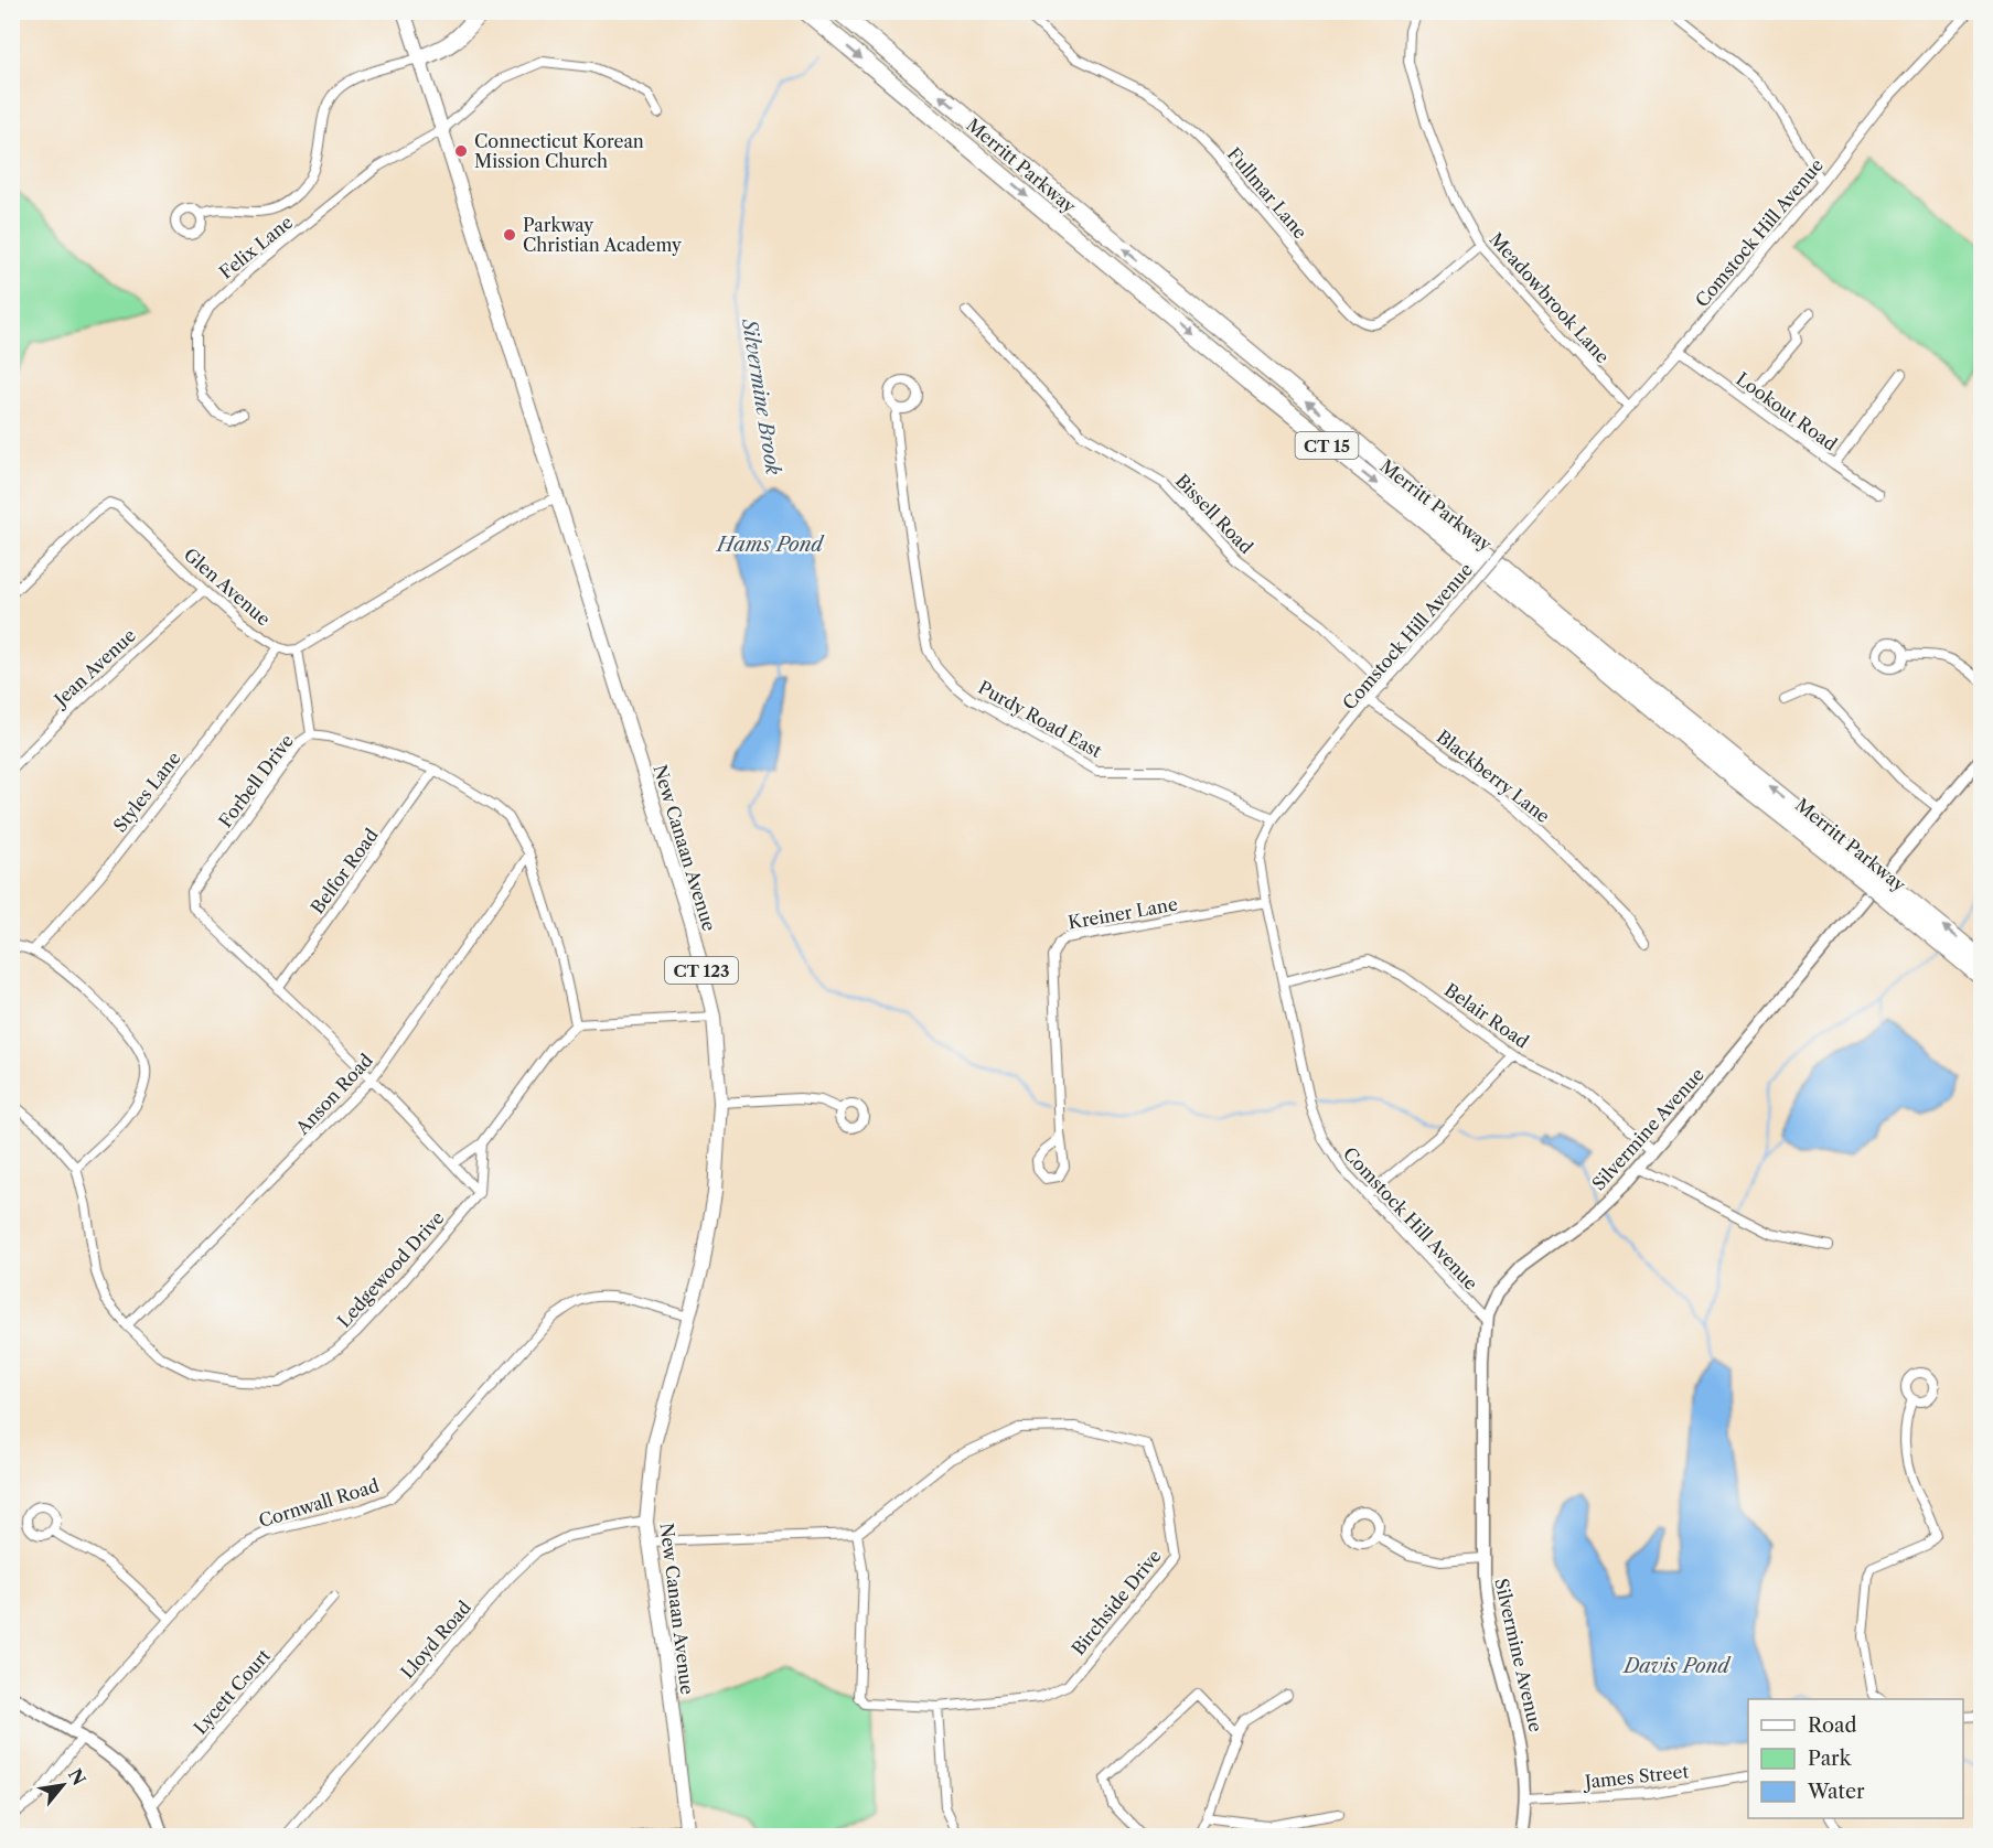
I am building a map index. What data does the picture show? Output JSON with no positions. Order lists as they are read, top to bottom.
{
  "streets": {
    "highway": ["Merritt Parkway", "CT 15"],
    "main road": ["New Canaan Avenue", "CT 123"],
    "street": [
      "Fullmar Lane",
      "Comstock Hill Avenue",
      "Felix Lane",
      "Meadowbrook Lane",
      "Lookout Road",
      "Bissell Road",
      "Glen Avenue",
      "Jean Avenue",
      "Purdy Road East",
      "Blackberry Lane",
      "Forbell Drive",
      "Styles Lane",
      "Belfor Road",
      "Kreiner Lane",
      "Belair Road",
      "Anson Road",
      "Silvermine Avenue",
      "Ledgewood Drive",
      "Cornwall Road",
      "Birchside Drive",
      "Lloyd Road",
      "Lycett Court",
      "James Street"
    ]
  },
  "crossings": [
    ["Fullmar Lane", "Meadowbrook Lane"],
    ["Comstock Hill Avenue", "Meadowbrook Lane"],
    ["Comstock Hill Avenue", "Lookout Road"],
    ["Comstock Hill Avenue", "Bissell Road"],
    ["Comstock Hill Avenue", "Purdy Road East"],
    ["Comstock Hill Avenue", "Blackberry Lane"],
    ["Comstock Hill Avenue", "Kreiner Lane"],
    ["Comstock Hill Avenue", "Belair Road"],
    ["Comstock Hill Avenue", "Silvermine Avenue"],
    ["Felix Lane", "New Canaan Avenue"],
    ["Glen Avenue", "Jean Avenue"],
    ["Glen Avenue", "Styles Lane"],
    ["Forbell Drive", "Belfor Road"],
    ["Forbell Drive", "Anson Road"],
    ["Forbell Drive", "Ledgewood Drive"],
    ["New Canaan Avenue", "Cornwall Road"],
    ["New Canaan Avenue", "Lloyd Road"],
    ["Belair Road", "Silvermine Avenue"],
    ["Anson Road", "Ledgewood Drive"],
    ["Silvermine Avenue", "James Street"]
  ],
  "water": ["Silvermine Brook", "Hams Pond", "Davis Pond"],
  "places": ["Connecticut Korean Mission Church", "Parkway Christian Academy"],
  "legend": ["Road", "Park", "Water"],
  "north": "top right"
}
